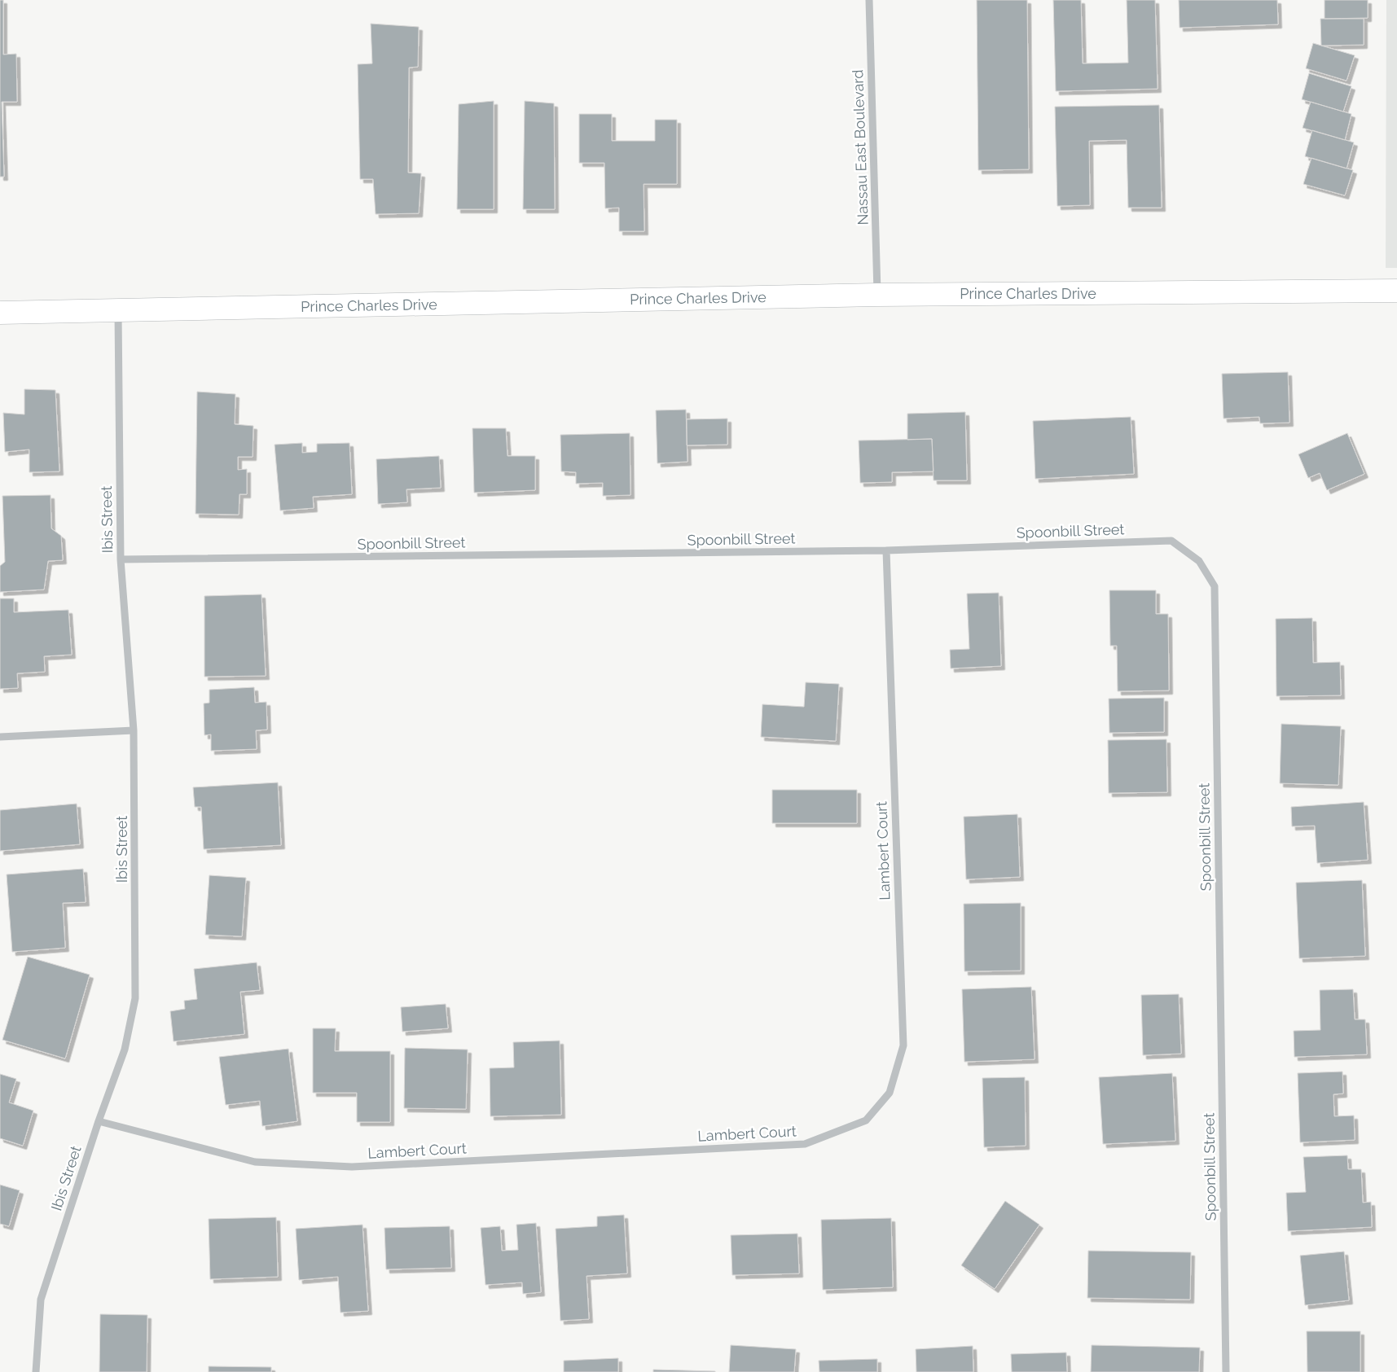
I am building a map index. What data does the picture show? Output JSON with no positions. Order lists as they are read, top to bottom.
{
  "streets": {
    "highway": ["Prince Charles Drive"],
    "street": [
      "Nassau East Boulevard",
      "Ibis Street",
      "Spoonbill Street",
      "Lambert Court"
    ]
  },
  "crossings": [
    ["Nassau East Boulevard", "Prince Charles Drive"],
    ["Prince Charles Drive", "Ibis Street"],
    ["Ibis Street", "Spoonbill Street"],
    ["Ibis Street", "Lambert Court"],
    ["Spoonbill Street", "Lambert Court"]
  ]
}
